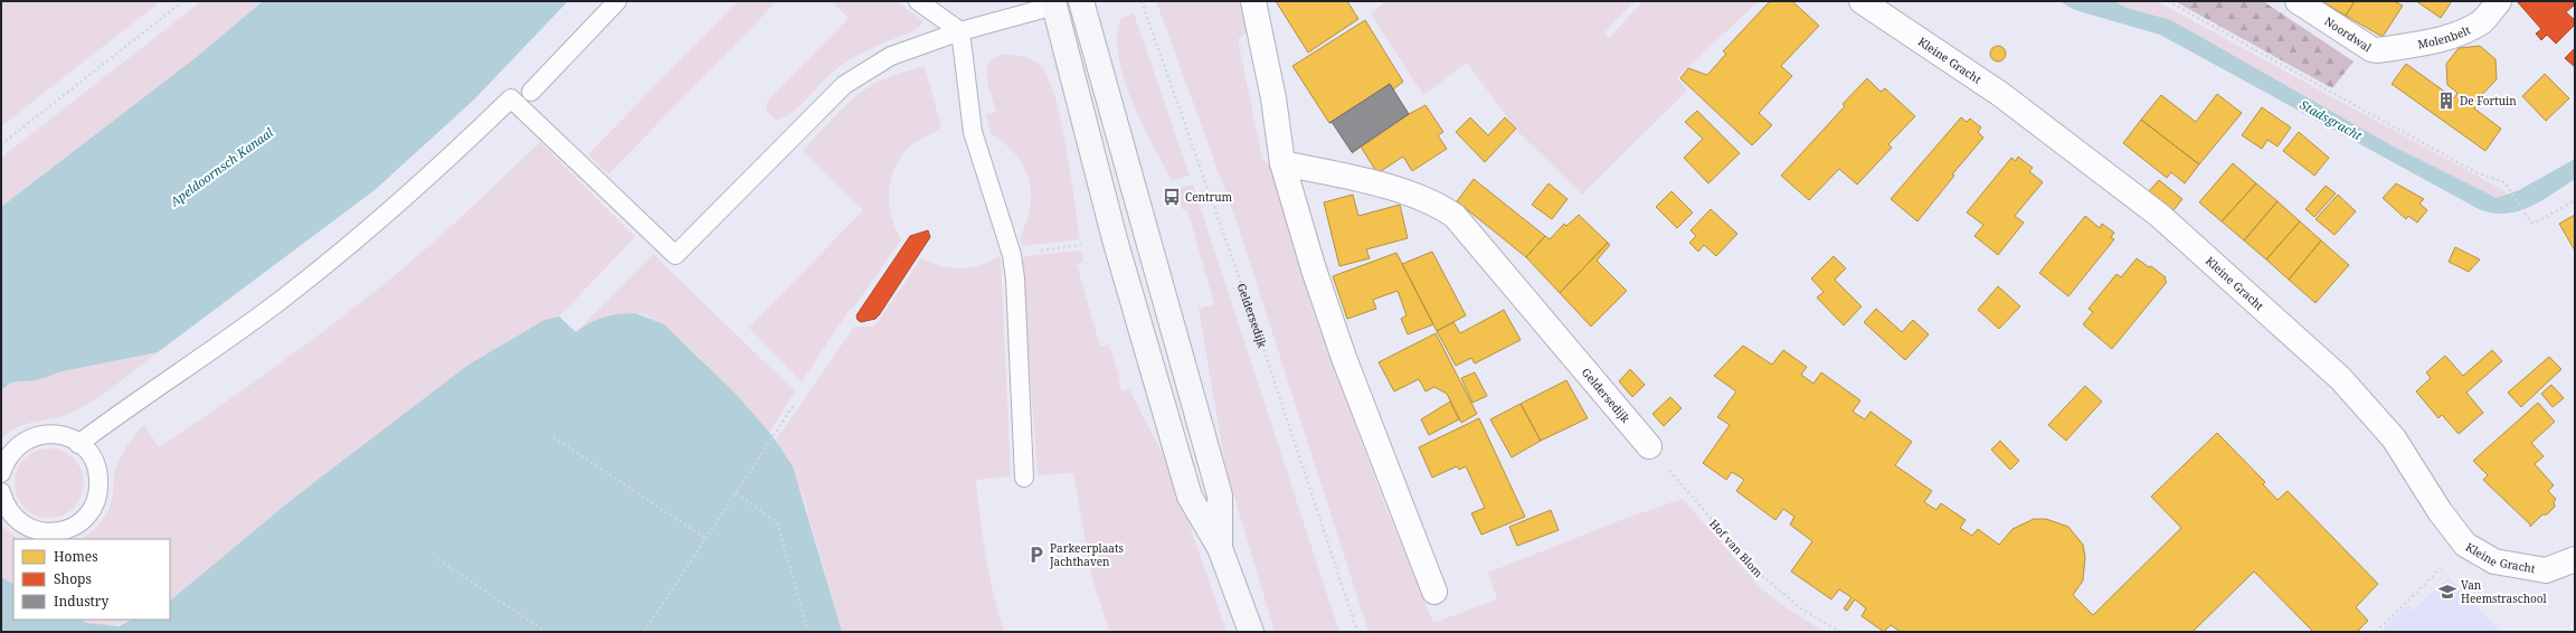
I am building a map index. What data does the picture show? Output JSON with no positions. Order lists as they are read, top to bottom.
{
  "streets": {
    "street": [
      "Noordwal",
      "Molenbelt",
      "Kleine Gracht",
      "Geldersedijk"
    ],
    "path": ["Hof van Blom"]
  },
  "crossings": [
    ["Noordwal", "Molenbelt"],
    ["Geldersedijk", "Hof van Blom"]
  ],
  "water": ["Stadsgracht", "Apeldoornsch Kanaal"],
  "places": {
    "building": ["De Fortuin"],
    "bus stop": ["Centrum"],
    "parking": ["Parkeerplaats Jachthaven"],
    "school or university": ["Van Heemstraschool"]
  },
  "legend": ["Homes", "Shops", "Industry"]
}
